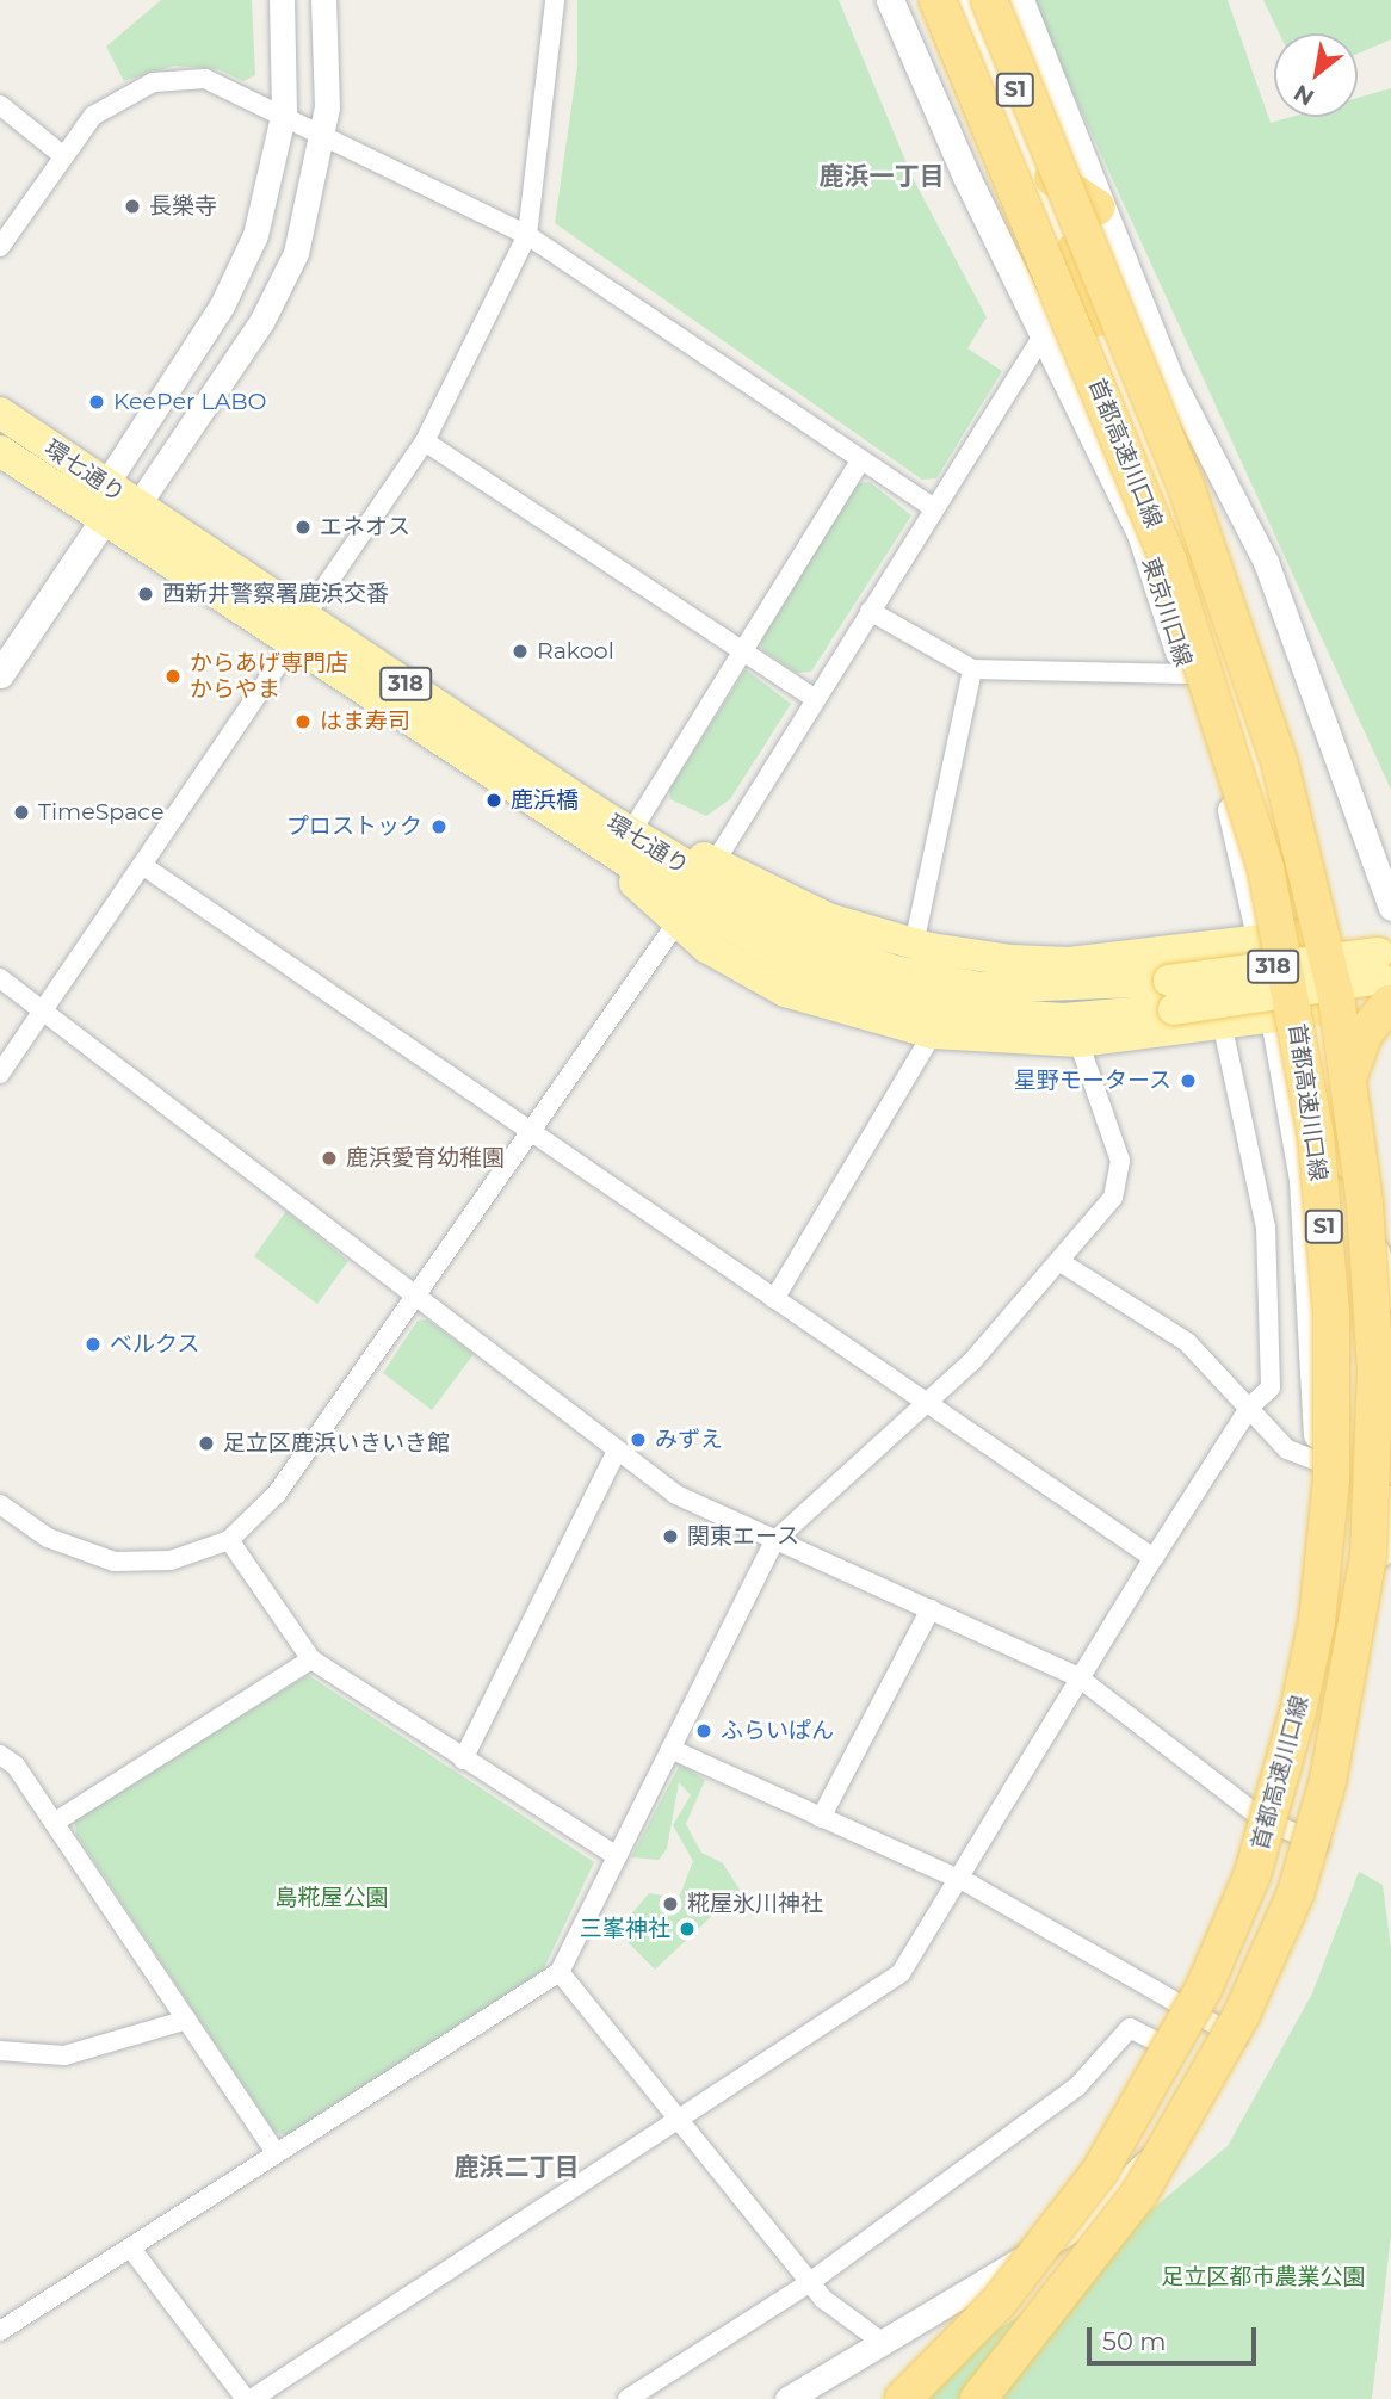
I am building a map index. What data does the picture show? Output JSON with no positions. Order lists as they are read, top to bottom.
{
  "streets": {
    "highway": ["S1", "首都高速川口線"],
    "main road": ["環七通り", "東京川口線", "318"]
  },
  "crossings": [
    ["S1", "東京川口線"],
    ["環七通り", "318"],
    ["東京川口線", "318"]
  ],
  "districts": ["鹿浜一丁目", "鹿浜二丁目"],
  "parks": ["島糀屋公園", "足立区都市農業公園"],
  "places": [
    "長樂寺",
    "KeePer LABO",
    "エネオス",
    "西新井警察署鹿浜交番",
    "Rakool",
    "からあげ専門店 からやま",
    "はま寿司",
    "鹿浜橋",
    "TimeSpace",
    "プロストック",
    "星野モータース",
    "鹿浜愛育幼稚園",
    "ベルクス",
    "みずえ",
    "足立区鹿浜いきいき館",
    "関東エース",
    "ふらいぱん",
    "糀屋氷川神社",
    "三峯神社"
  ],
  "scale_bar": "50 m",
  "north": "bottom left"
}
